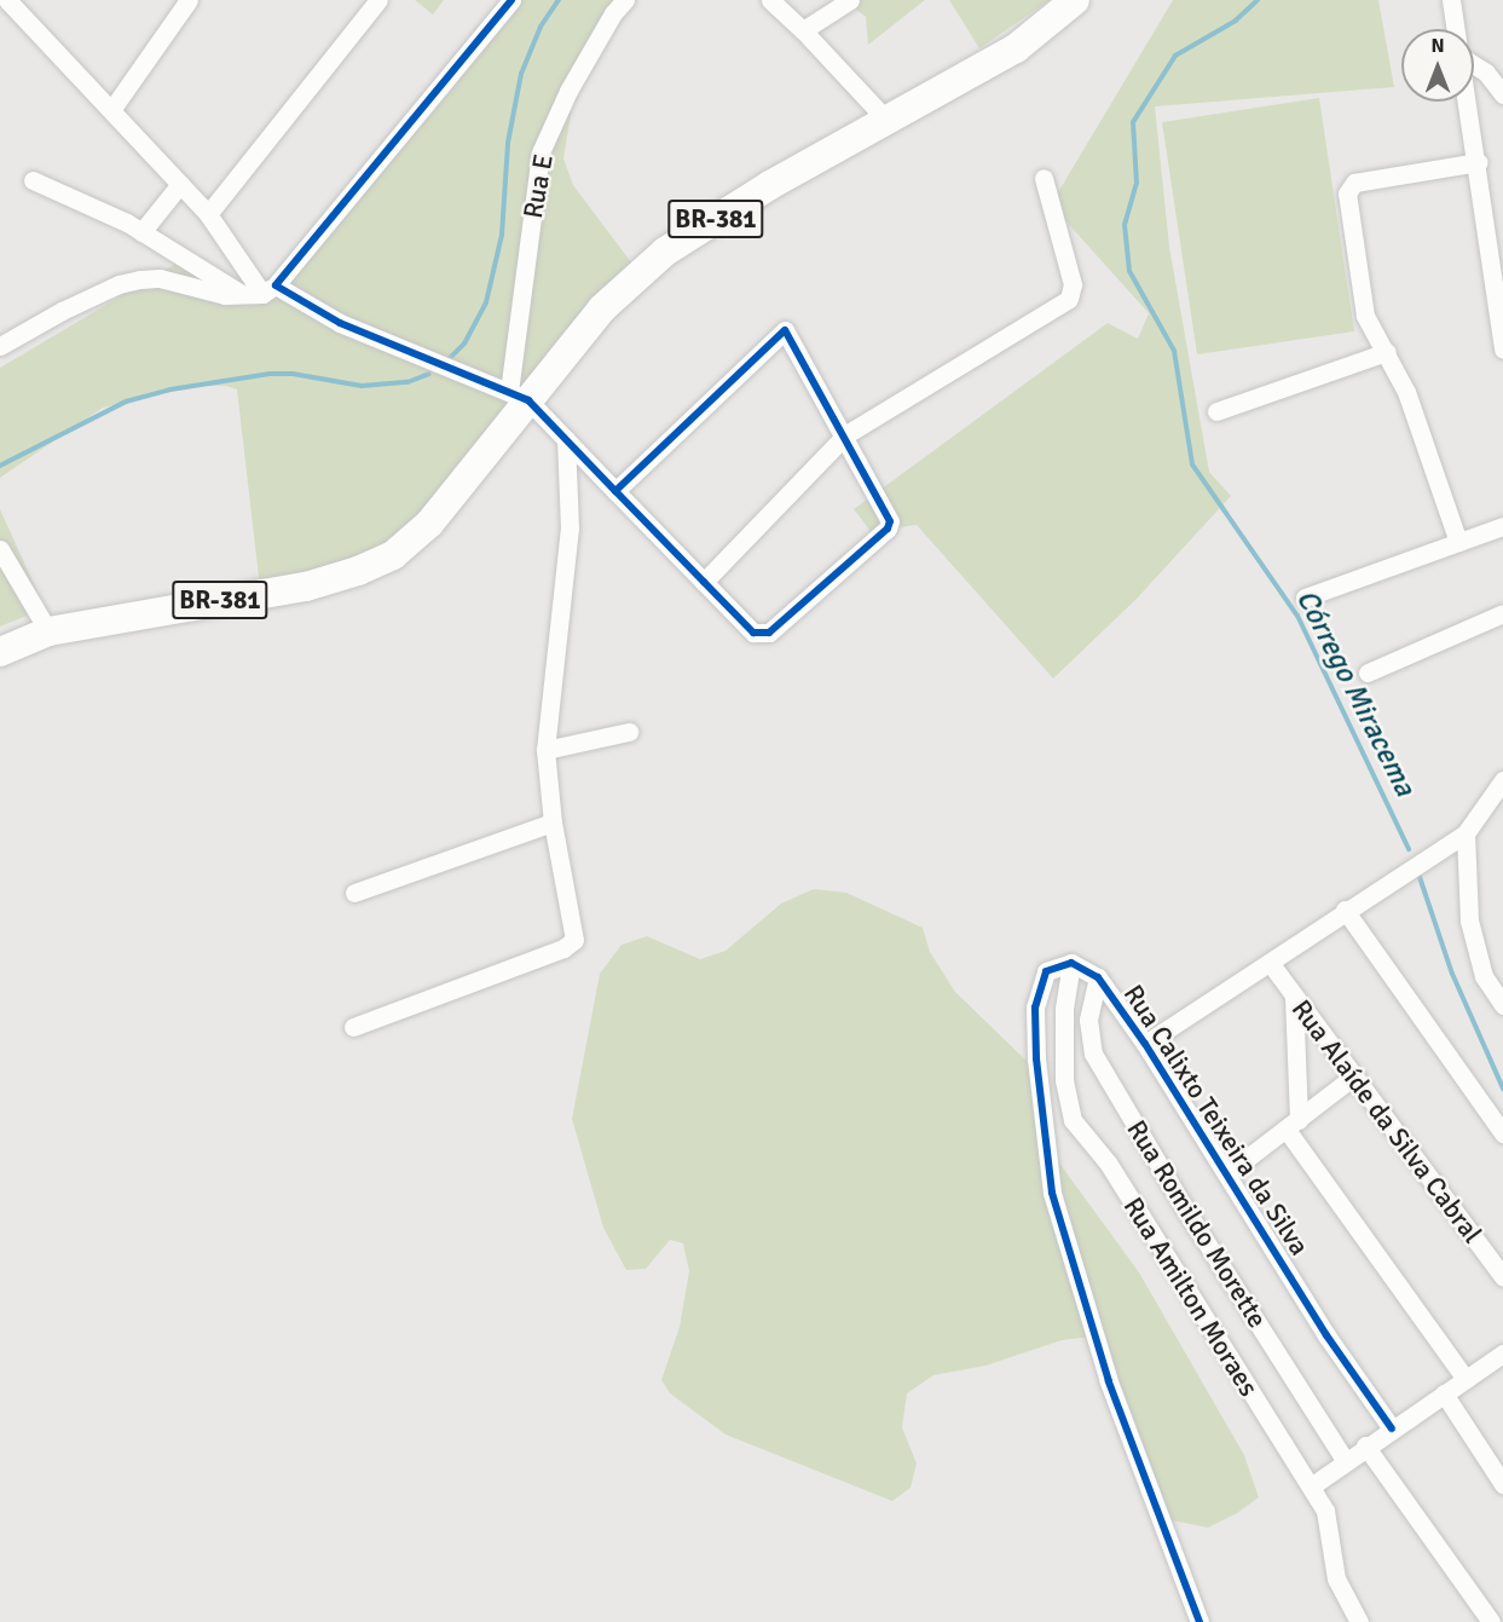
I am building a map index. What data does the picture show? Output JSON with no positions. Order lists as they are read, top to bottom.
{
  "streets": {
    "main road": ["BR-381"],
    "street": [
      "Rua E",
      "Rua Calixto Teixeira da Silva",
      "Rua Alaíde da Silva Cabral",
      "Rua Romildo Morette",
      "Rua Amilton Moraes"
    ]
  },
  "crossings": [
    ["Rua E", "BR-381"],
    ["Rua Calixto Teixeira da Silva", "Rua Romildo Morette"],
    ["Rua Calixto Teixeira da Silva", "Rua Amilton Moraes"]
  ],
  "water": ["Córrego Miracema"],
  "north": "top"
}
